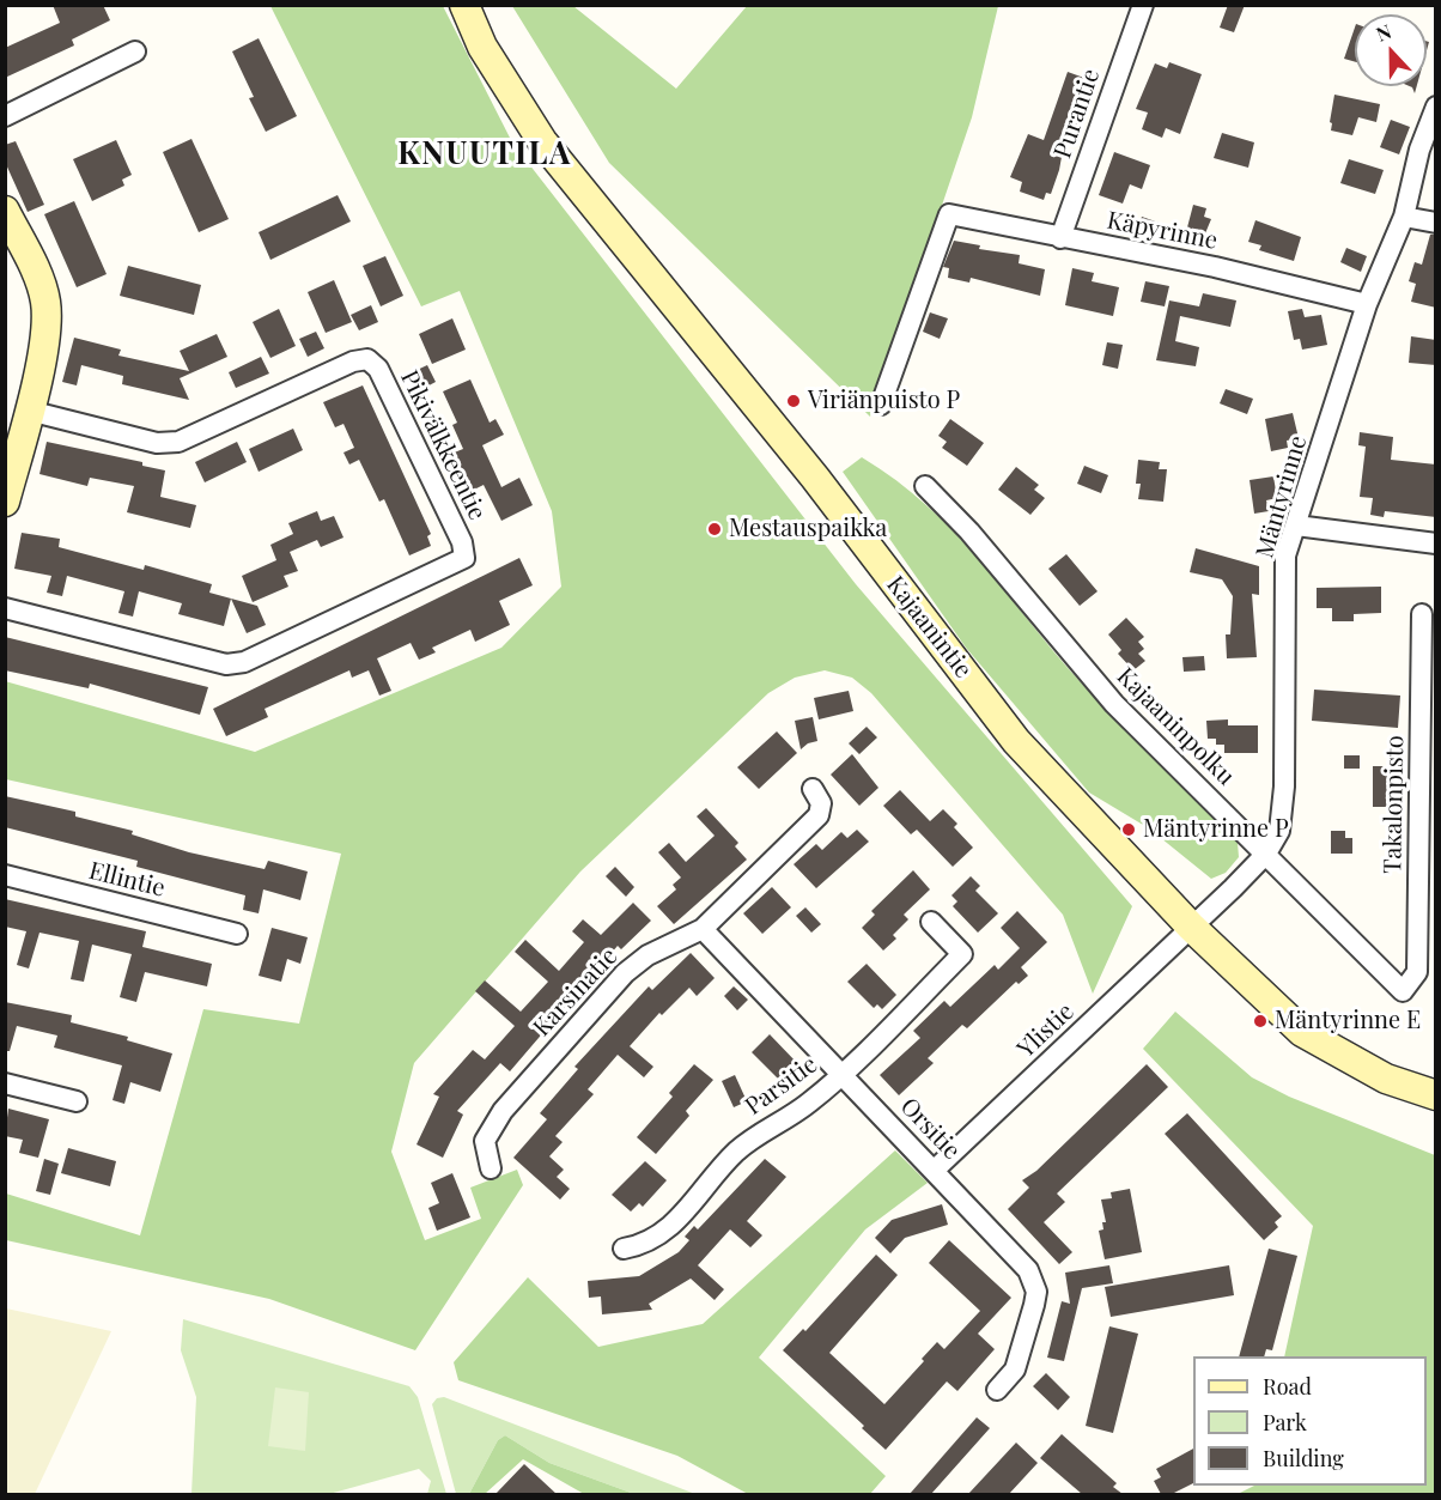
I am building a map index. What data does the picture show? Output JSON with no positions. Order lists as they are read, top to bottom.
{
  "streets": {
    "main road": ["Kajaanintie"],
    "street": [
      "Purantie",
      "Käpyrinne",
      "Pikivälkkeentie",
      "Mäntyrinne",
      "Kajaaninpolku",
      "Takalonpisto",
      "Ellintie",
      "Karsinatie",
      "Ylistie",
      "Parsitie",
      "Orsitie"
    ]
  },
  "crossings": [
    ["Purantie", "Käpyrinne"],
    ["Käpyrinne", "Mäntyrinne"],
    ["Mäntyrinne", "Kajaanintie"],
    ["Mäntyrinne", "Kajaaninpolku"],
    ["Mäntyrinne", "Ylistie"],
    ["Kajaanintie", "Ylistie"],
    ["Kajaaninpolku", "Takalonpisto"],
    ["Karsinatie", "Orsitie"],
    ["Ylistie", "Orsitie"],
    ["Parsitie", "Orsitie"]
  ],
  "districts": ["KNUUTILA"],
  "places": [
    "Viriänpuisto P",
    "Mestauspaikka",
    "Mäntyrinne P",
    "Mäntyrinne E"
  ],
  "legend": ["Road", "Park", "Building"],
  "north": "top"
}
